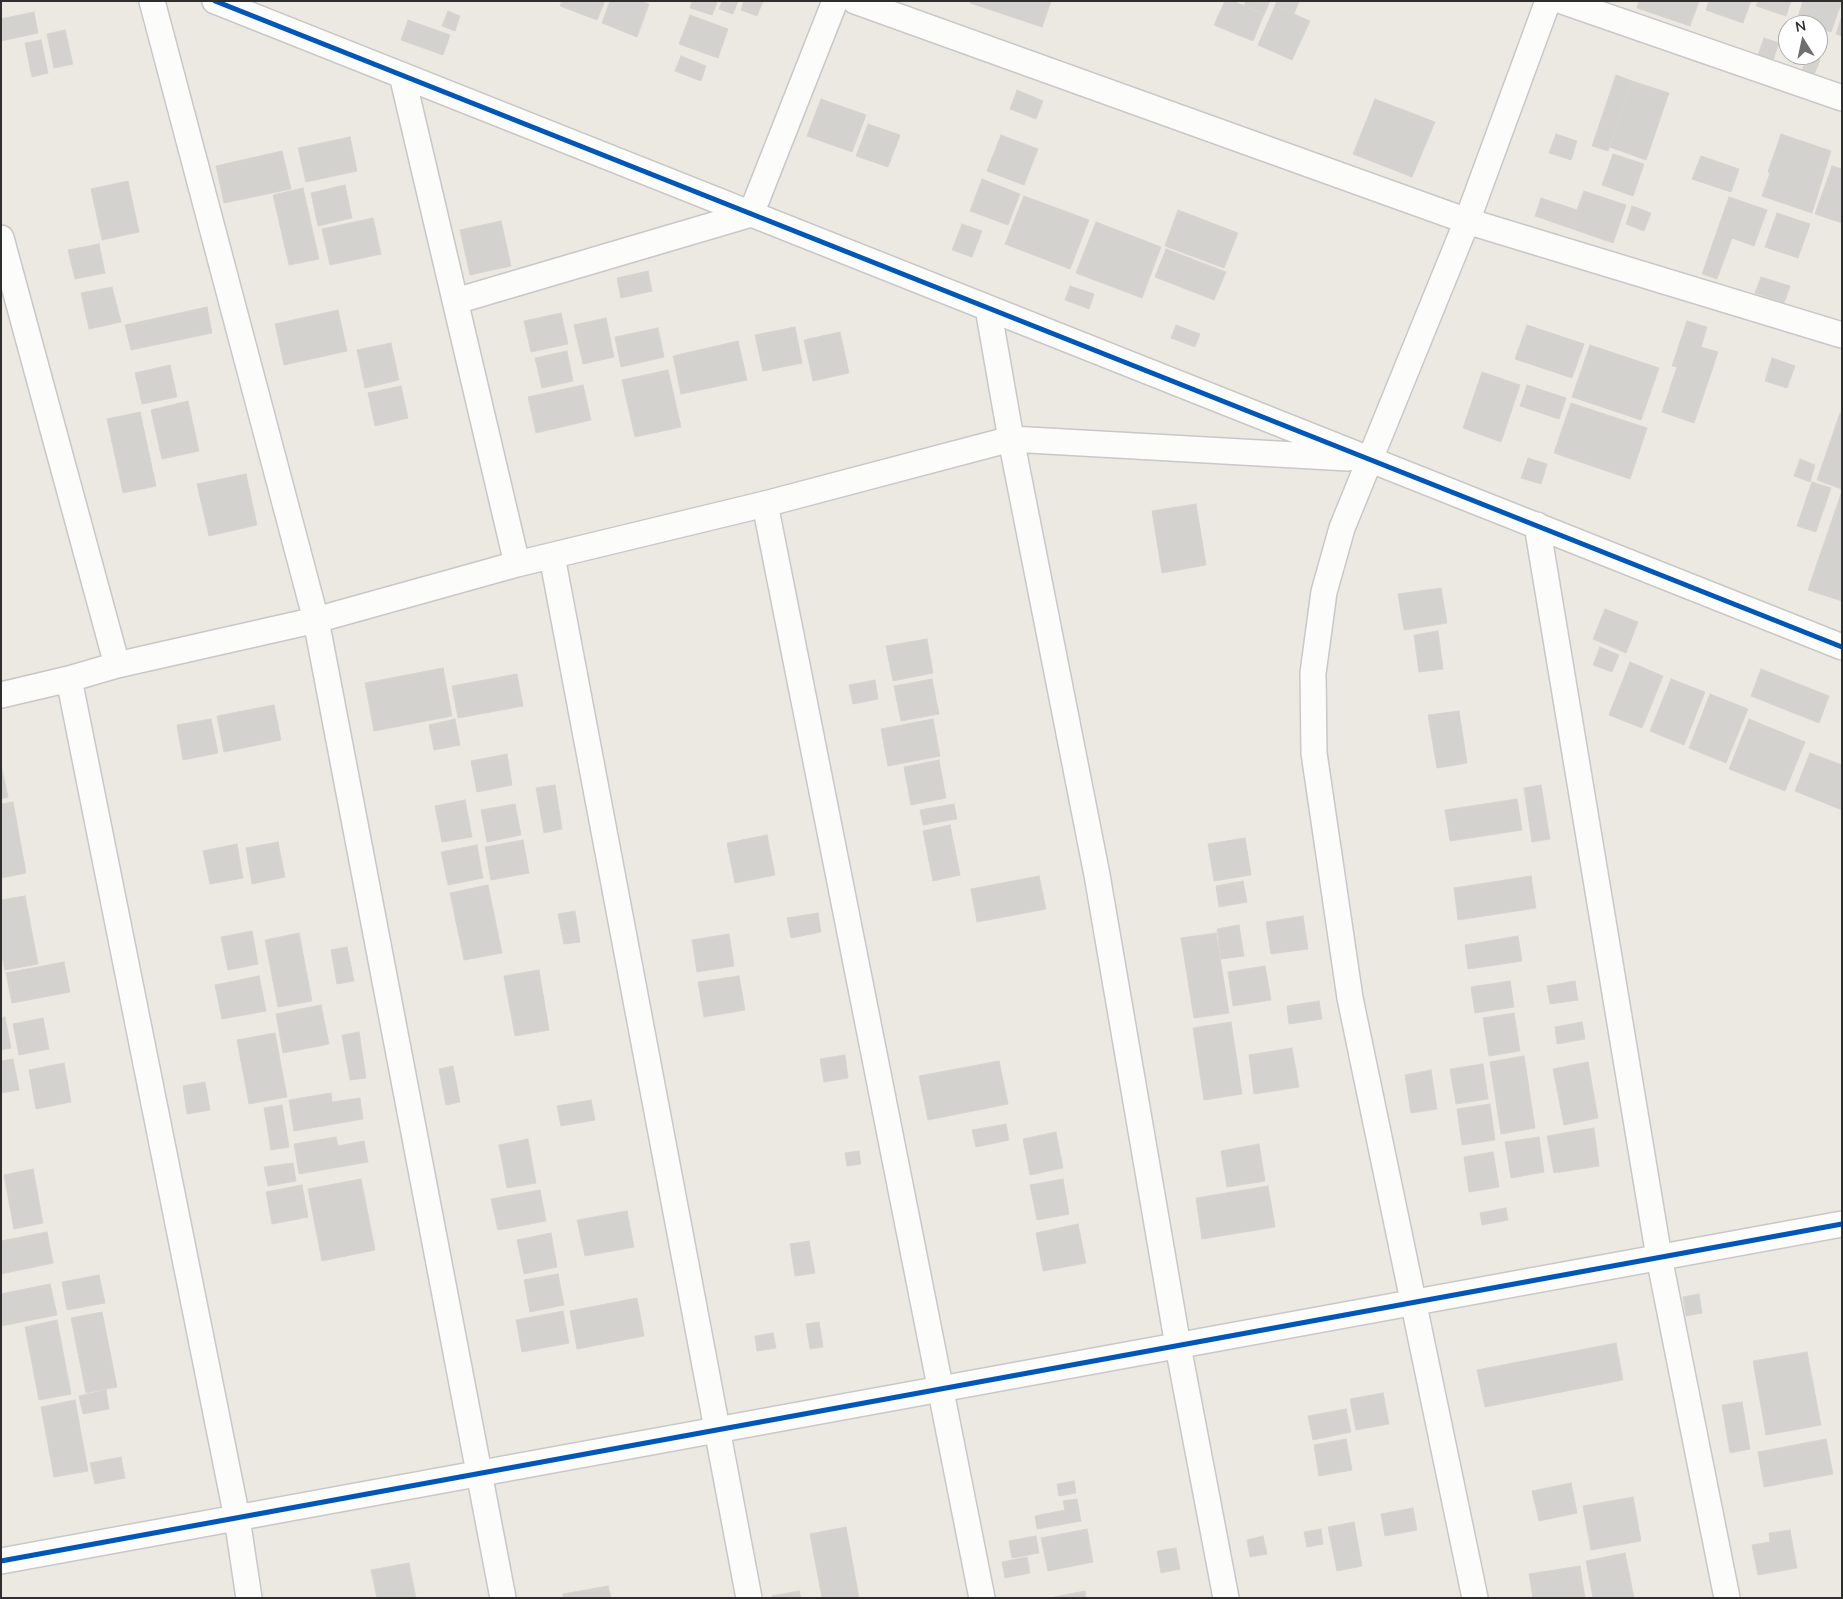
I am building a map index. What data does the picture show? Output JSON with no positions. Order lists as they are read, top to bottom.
{
  "north": "top"
}
